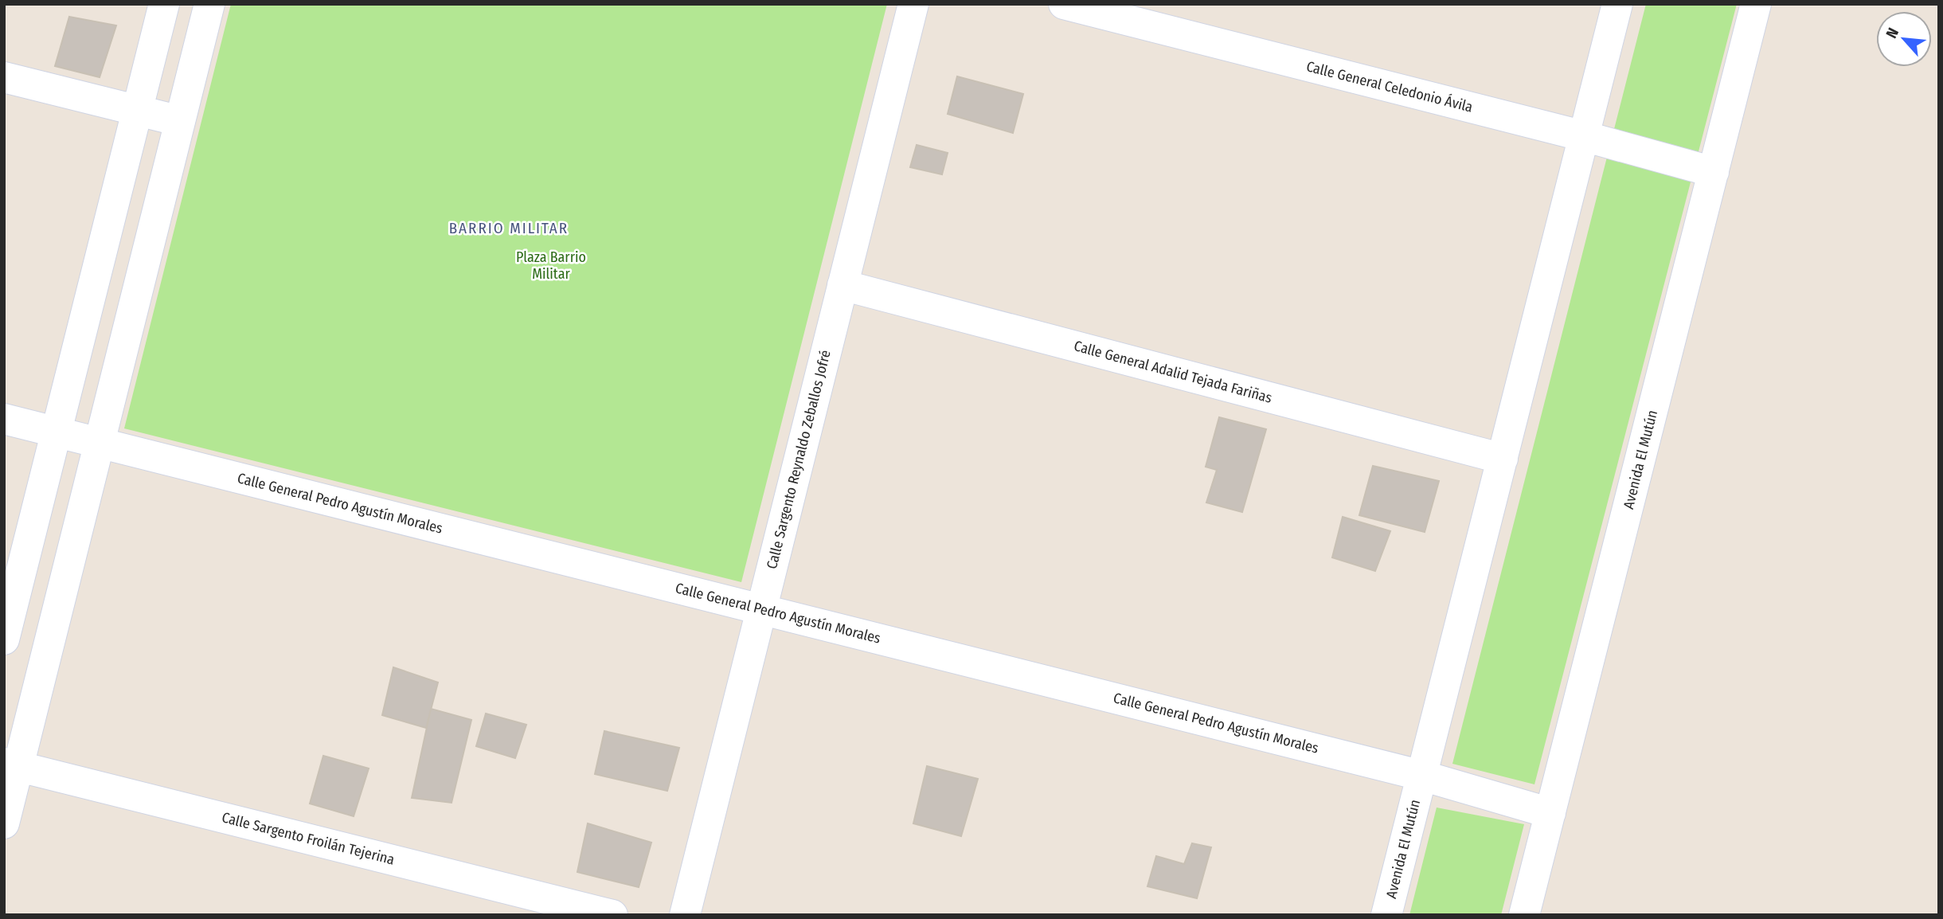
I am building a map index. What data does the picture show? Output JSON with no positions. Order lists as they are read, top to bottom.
{
  "streets": {
    "street": [
      "Calle General Celedonio Ávila",
      "Calle General Adalid Tejada Fariñas",
      "Calle Sargento Reynaldo Zeballos Jofré",
      "Avenida El Mutún",
      "Calle General Pedro Agustín Morales",
      "Calle Sargento Froilán Tejerina"
    ]
  },
  "crossings": [
    ["Calle General Celedonio Ávila", "Avenida El Mutún"],
    ["Calle General Adalid Tejada Fariñas", "Calle Sargento Reynaldo Zeballos Jofré"],
    ["Calle General Adalid Tejada Fariñas", "Avenida El Mutún"],
    ["Calle Sargento Reynaldo Zeballos Jofré", "Calle General Pedro Agustín Morales"],
    ["Avenida El Mutún", "Calle General Pedro Agustín Morales"]
  ],
  "districts": ["BARRIO MILITAR"],
  "parks": ["Plaza Barrio Militar"],
  "north": "top left"
}
